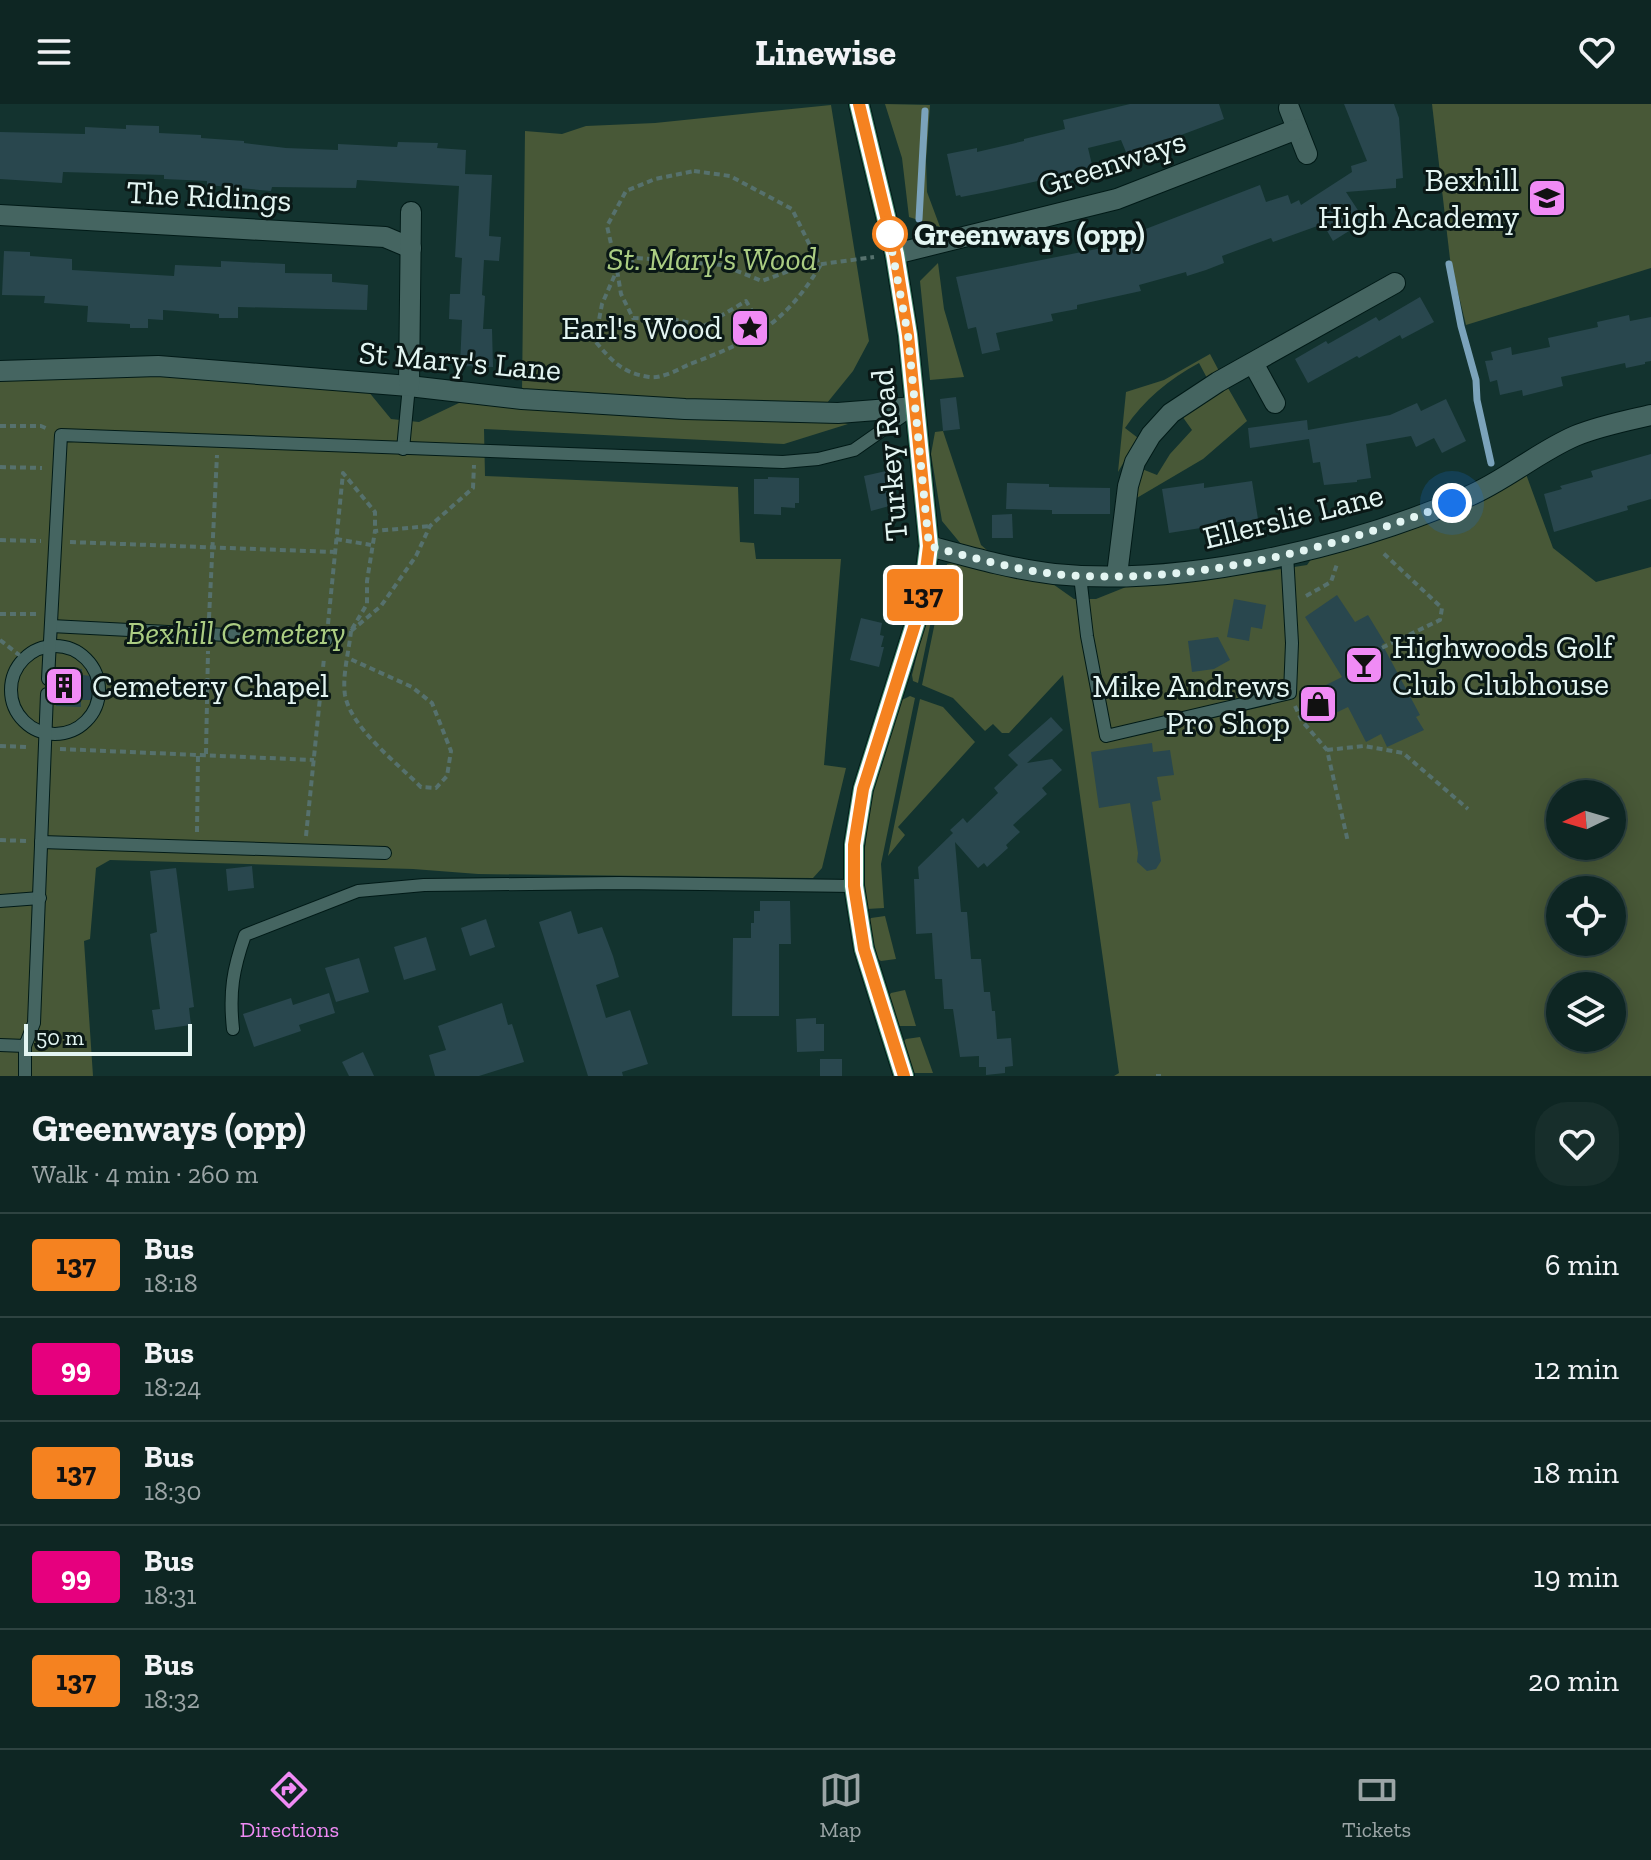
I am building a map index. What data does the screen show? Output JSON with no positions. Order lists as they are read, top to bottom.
{
  "streets": {
    "street": [
      "Greenways",
      "The Ridings",
      "St Mary's Lane",
      "Turkey Road",
      "Ellerslie Lane"
    ]
  },
  "crossings": [
    ["Greenways", "Turkey Road"],
    ["St Mary's Lane", "Turkey Road"],
    ["Turkey Road", "Ellerslie Lane"]
  ],
  "parks": ["St. Mary's Wood", "Bexhill Cemetery"],
  "places": {
    "school or university": ["Bexhill High Academy"],
    "other": ["Greenways (opp)"],
    "place": ["Earl's Wood"],
    "bar": ["Highwoods Golf Club Clubhouse"],
    "building": ["Cemetery Chapel"],
    "shop": ["Mike Andrews Pro Shop"]
  },
  "lines": ["bus line 137"],
  "scale_bar": "50 m",
  "north": "left",
  "page": {
    "header": "Linewise",
    "on_map": "137",
    "scale": "50 m",
    "heading": ["Greenways (opp)", "Walk · 4 min · 260 m"],
    "list": [
      {
        "mark": "137",
        "name": "Bus",
        "note": "18:18",
        "value": "6 min"
      },
      {
        "mark": "99",
        "name": "Bus",
        "note": "18:24",
        "value": "12 min"
      },
      {
        "mark": "137",
        "name": "Bus",
        "note": "18:30",
        "value": "18 min"
      },
      {
        "mark": "99",
        "name": "Bus",
        "note": "18:31",
        "value": "19 min"
      },
      {
        "mark": "137",
        "name": "Bus",
        "note": "18:32",
        "value": "20 min"
      }
    ],
    "tabs": ["Directions", "Map", "Tickets"]
  }
}
